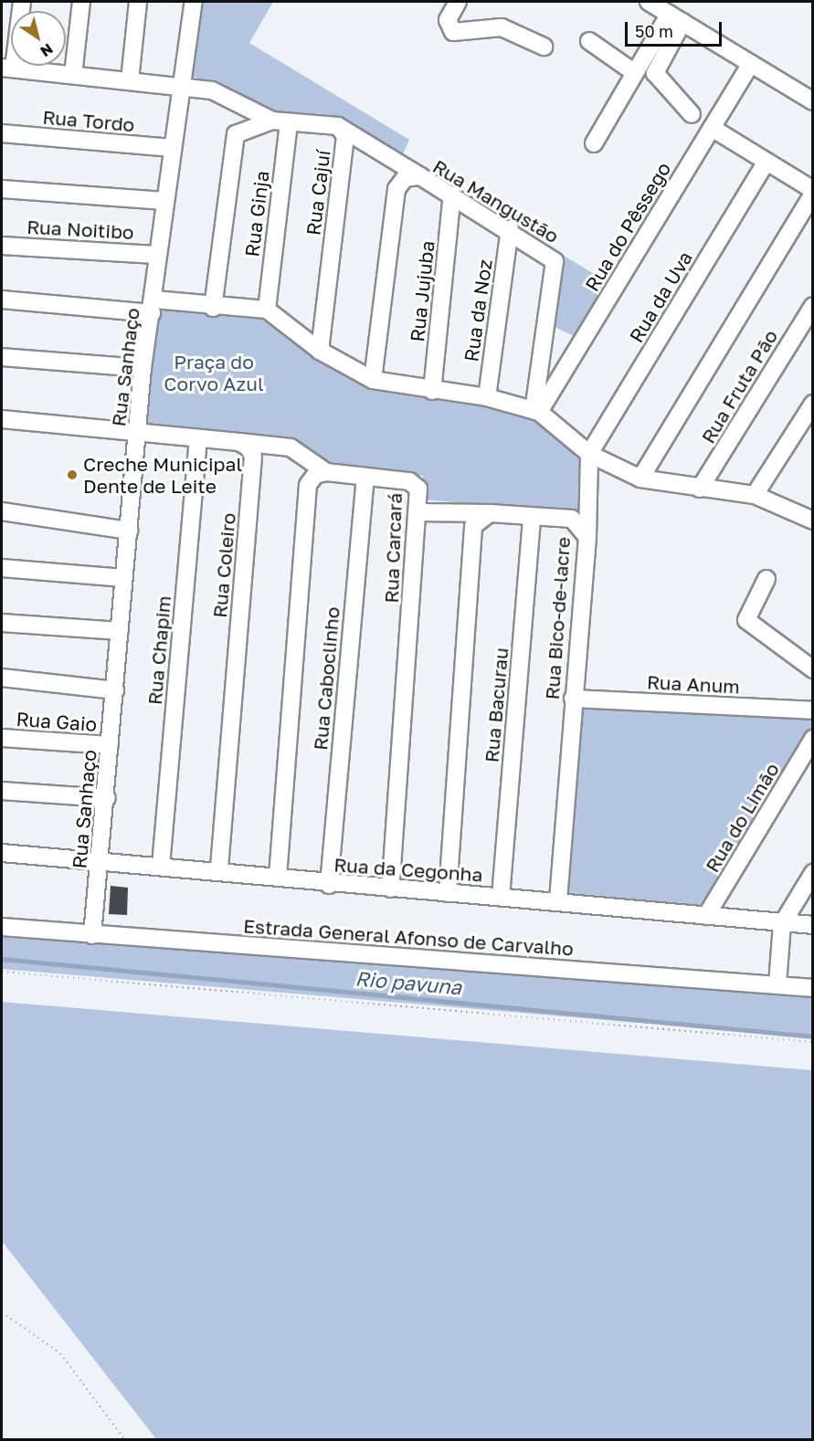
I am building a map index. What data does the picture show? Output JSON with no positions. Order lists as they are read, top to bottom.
{
  "streets": {
    "street": [
      "Rua Tordo",
      "Rua Cajuí",
      "Rua Mangustão",
      "Rua Ginja",
      "Rua do Pêssego",
      "Rua Noitibo",
      "Rua Jujuba",
      "Rua da Uva",
      "Rua da Noz",
      "Rua Sanhaço",
      "Rua Fruta Pão",
      "Rua Carcará",
      "Rua Coleiro",
      "Rua Bico-de-lacre",
      "Rua Chapim",
      "Rua Caboclinho",
      "Rua Anum",
      "Rua Bacurau",
      "Rua Gaio",
      "Rua do Limão",
      "Rua da Cegonha",
      "Estrada General Afonso de Carvalho"
    ]
  },
  "crossings": [
    ["Rua Tordo", "Rua Sanhaço"],
    ["Rua Cajuí", "Rua Ginja"],
    ["Rua Mangustão", "Rua do Pêssego"],
    ["Rua Mangustão", "Rua Jujuba"],
    ["Rua Mangustão", "Rua da Noz"],
    ["Rua Noitibo", "Rua Sanhaço"],
    ["Rua Sanhaço", "Rua Gaio"],
    ["Rua Sanhaço", "Rua da Cegonha"],
    ["Rua Sanhaço", "Estrada General Afonso de Carvalho"],
    ["Rua Carcará", "Rua Bico-de-lacre"],
    ["Rua Carcará", "Rua Caboclinho"],
    ["Rua Carcará", "Rua da Cegonha"],
    ["Rua Coleiro", "Rua da Cegonha"],
    ["Rua Bico-de-lacre", "Rua Anum"],
    ["Rua Bico-de-lacre", "Rua Bacurau"],
    ["Rua Bico-de-lacre", "Rua da Cegonha"],
    ["Rua Chapim", "Rua da Cegonha"],
    ["Rua Caboclinho", "Rua da Cegonha"],
    ["Rua Bacurau", "Rua da Cegonha"],
    ["Rua do Limão", "Rua da Cegonha"]
  ],
  "water": ["Rio pavuna"],
  "parks": ["Praça do Corvo Azul"],
  "places": ["Creche Municipal Dente de Leite"],
  "scale_bar": "50 m",
  "north": "bottom right"
}
